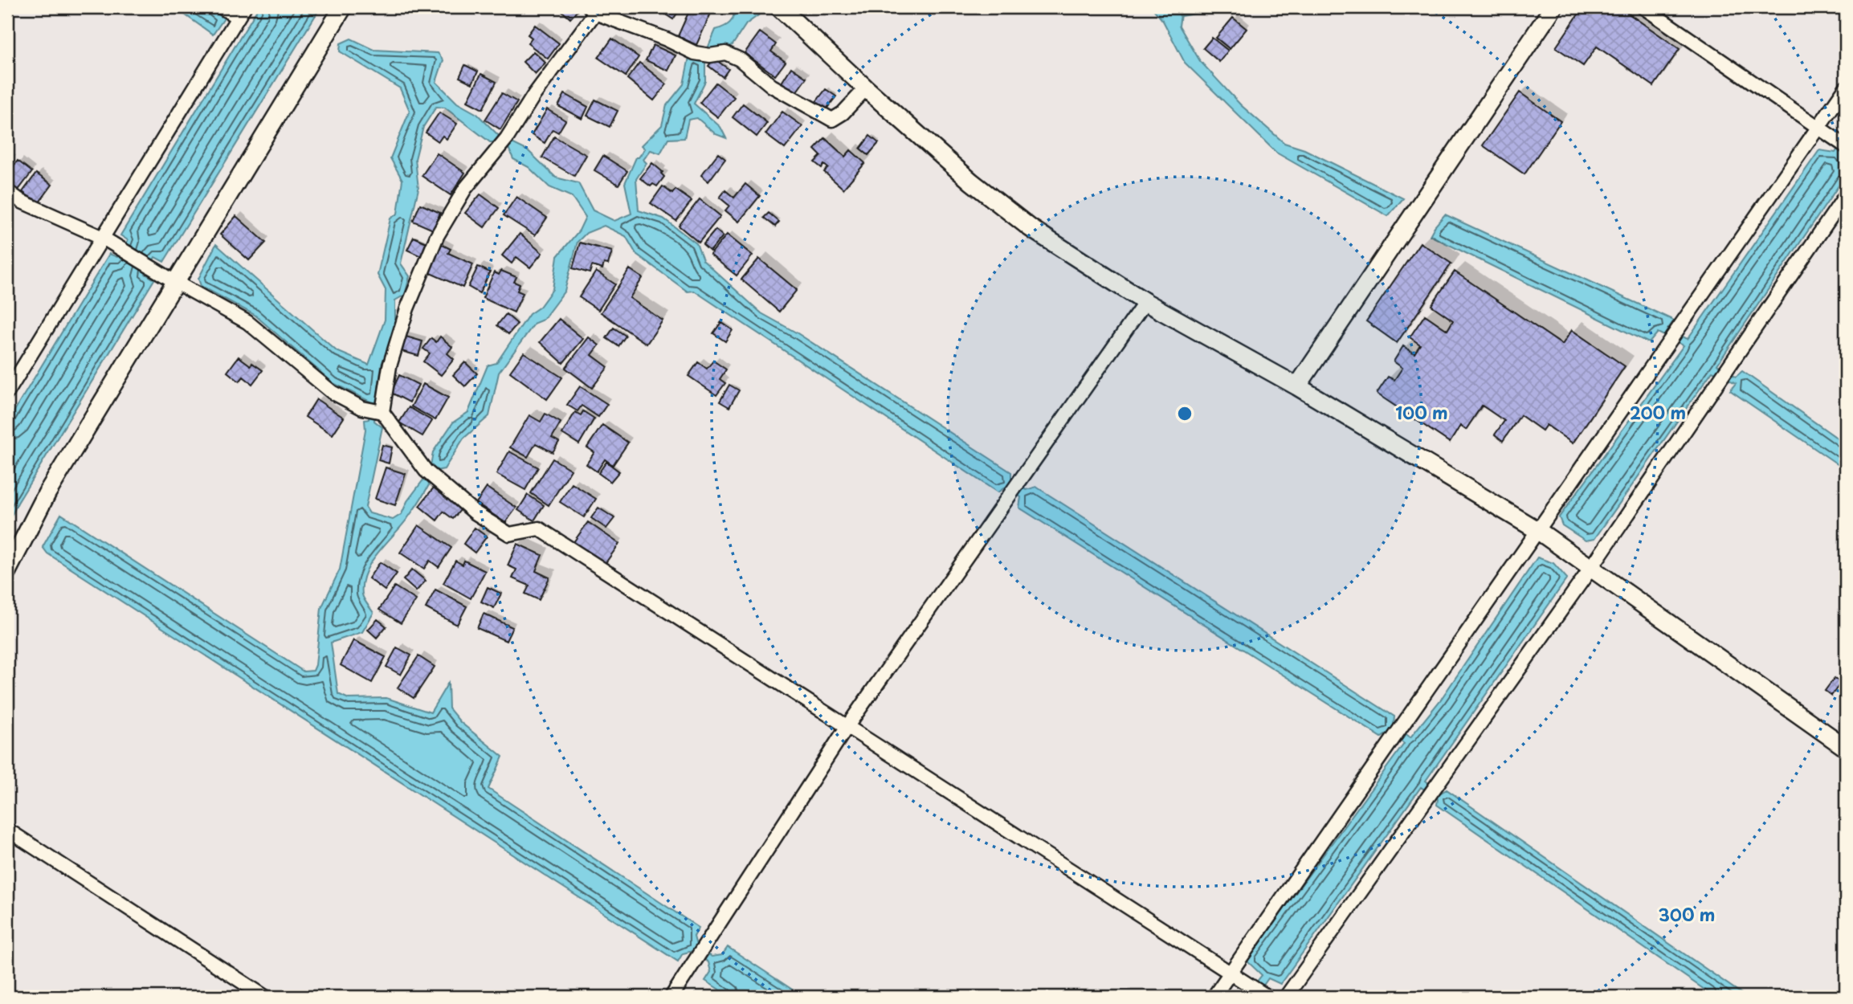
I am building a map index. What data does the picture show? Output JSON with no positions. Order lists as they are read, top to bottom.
{
  "rings": ["100 m", "200 m", "300 m"]
}
